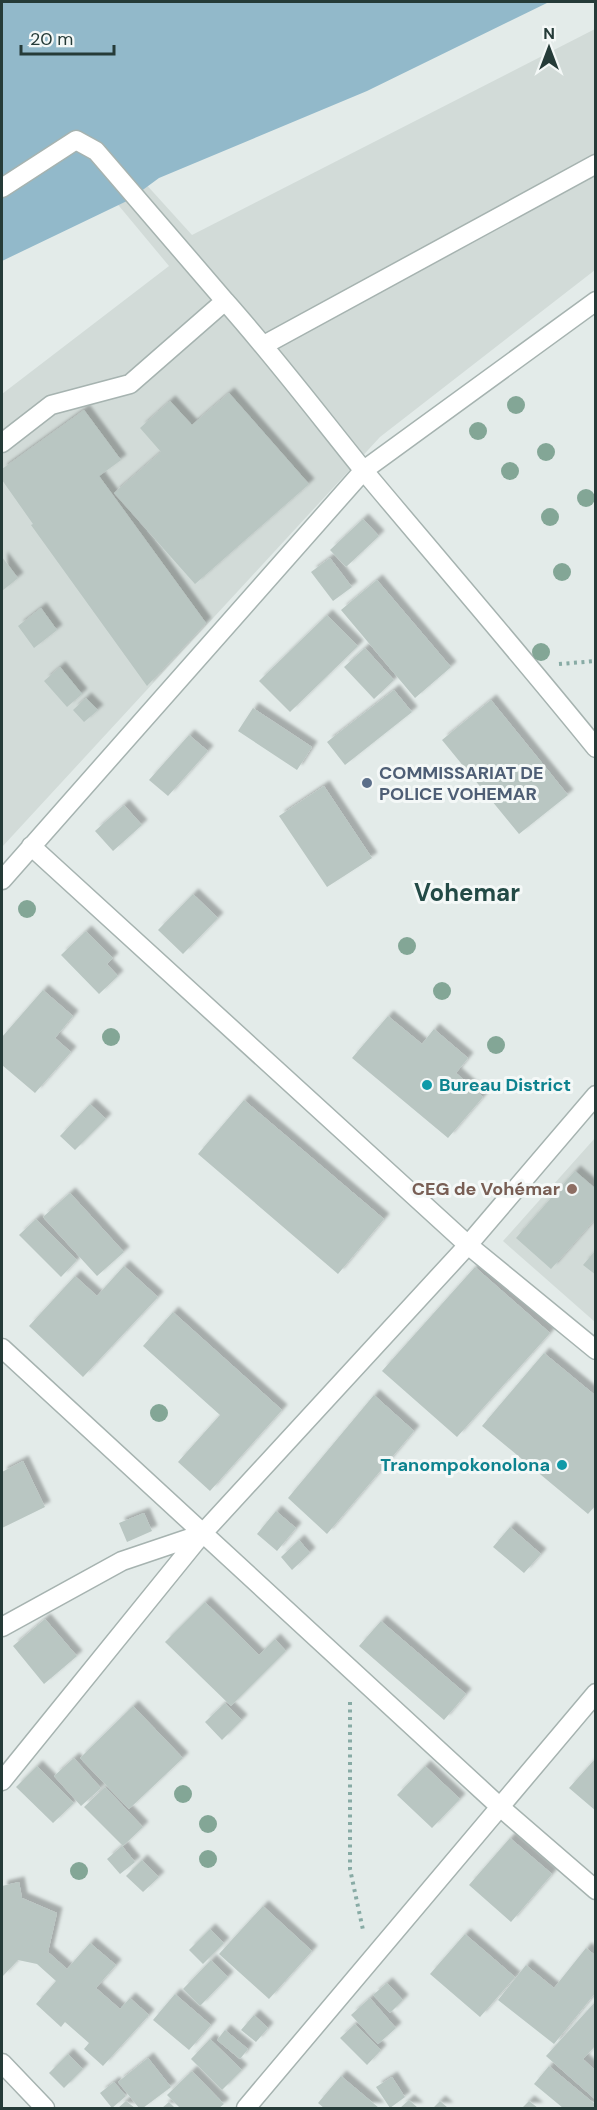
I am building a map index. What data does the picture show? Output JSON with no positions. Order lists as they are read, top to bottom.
{
  "districts": ["Vohemar"],
  "places": [
    "COMMISSARIAT DE POLICE VOHEMAR",
    "Bureau District",
    "CEG de Vohémar",
    "Tranompokonolona"
  ],
  "scale_bar": "20 m",
  "north": "top"
}
